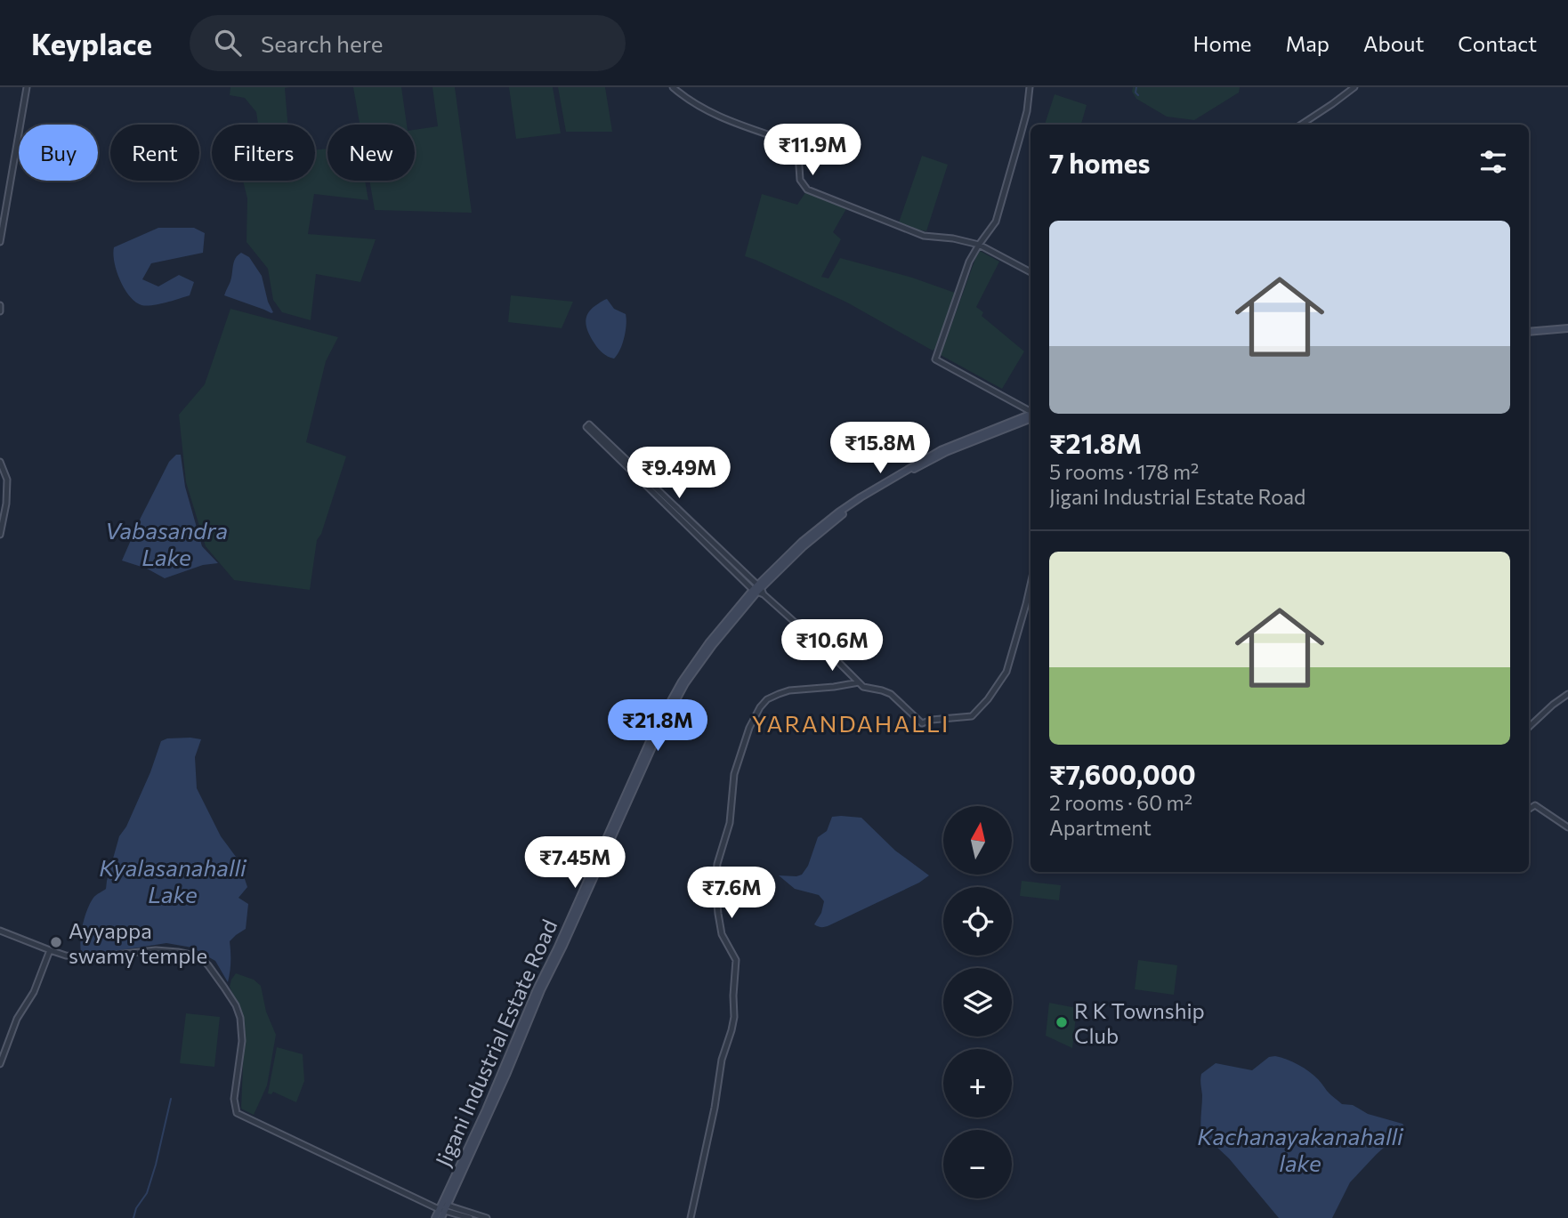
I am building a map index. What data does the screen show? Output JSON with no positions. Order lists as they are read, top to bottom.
{
  "streets": {
    "main road": ["Jigani Industrial Estate Road"]
  },
  "districts": ["YARANDAHALLI"],
  "water": ["Vabasandra Lake", "Kyalasanahalli Lake", "Kachanayakanahalli lake"],
  "places": ["Ayyappa swamy temple", "R K Township Club"],
  "north": "top",
  "page": {
    "header": "Keyplace",
    "search": "Search here",
    "nav": [
      "Home",
      "Map",
      "About",
      "Contact"
    ],
    "price": [
      "₹11.9M",
      "₹15.8M",
      "₹9.49M",
      "₹10.6M",
      "₹21.8M",
      "₹7.45M",
      "₹7.6M"
    ],
    "chip": [
      "Buy",
      "Rent",
      "Filters",
      "New"
    ],
    "heading": "7 homes",
    "list": [
      {
        "name": "₹21.8M",
        "note": "5 rooms · 178 m² · Jigani Industrial Estate Road"
      },
      {
        "name": "₹7,600,000",
        "note": "2 rooms · 60 m² · Apartment"
      }
    ],
    "map_buttons": ["+", "−"]
  }
}
